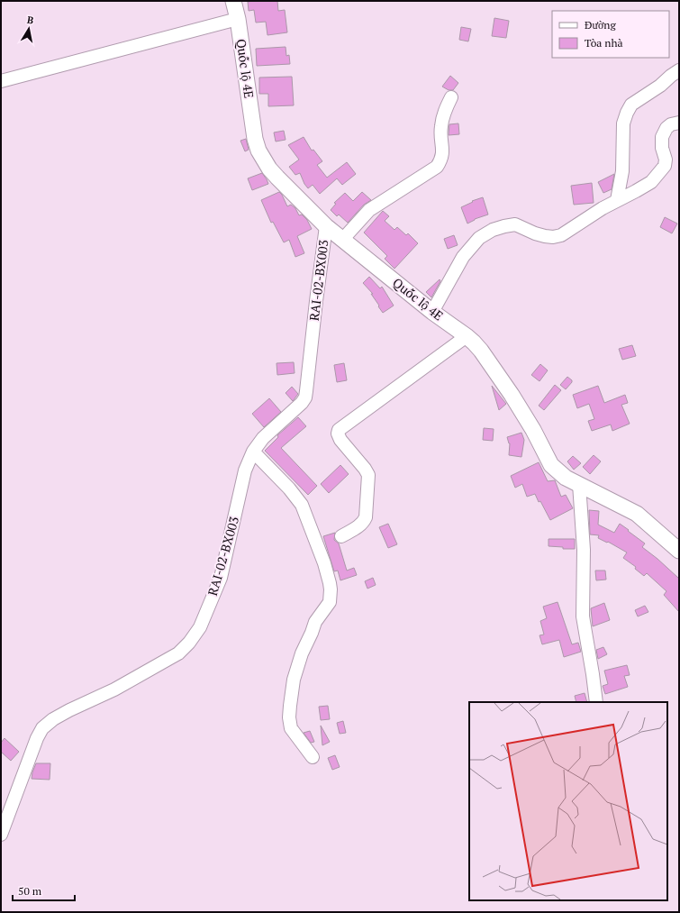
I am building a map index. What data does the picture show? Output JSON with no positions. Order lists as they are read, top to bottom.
{
  "streets": {
    "main road": ["Quốc lộ 4E"],
    "street": ["RAI-02-BX003"]
  },
  "crossings": [
    ["Quốc lộ 4E", "RAI-02-BX003"]
  ],
  "legend": ["Đường", "Tòa nhà"],
  "scale_bar": "50 m",
  "north": "top"
}
